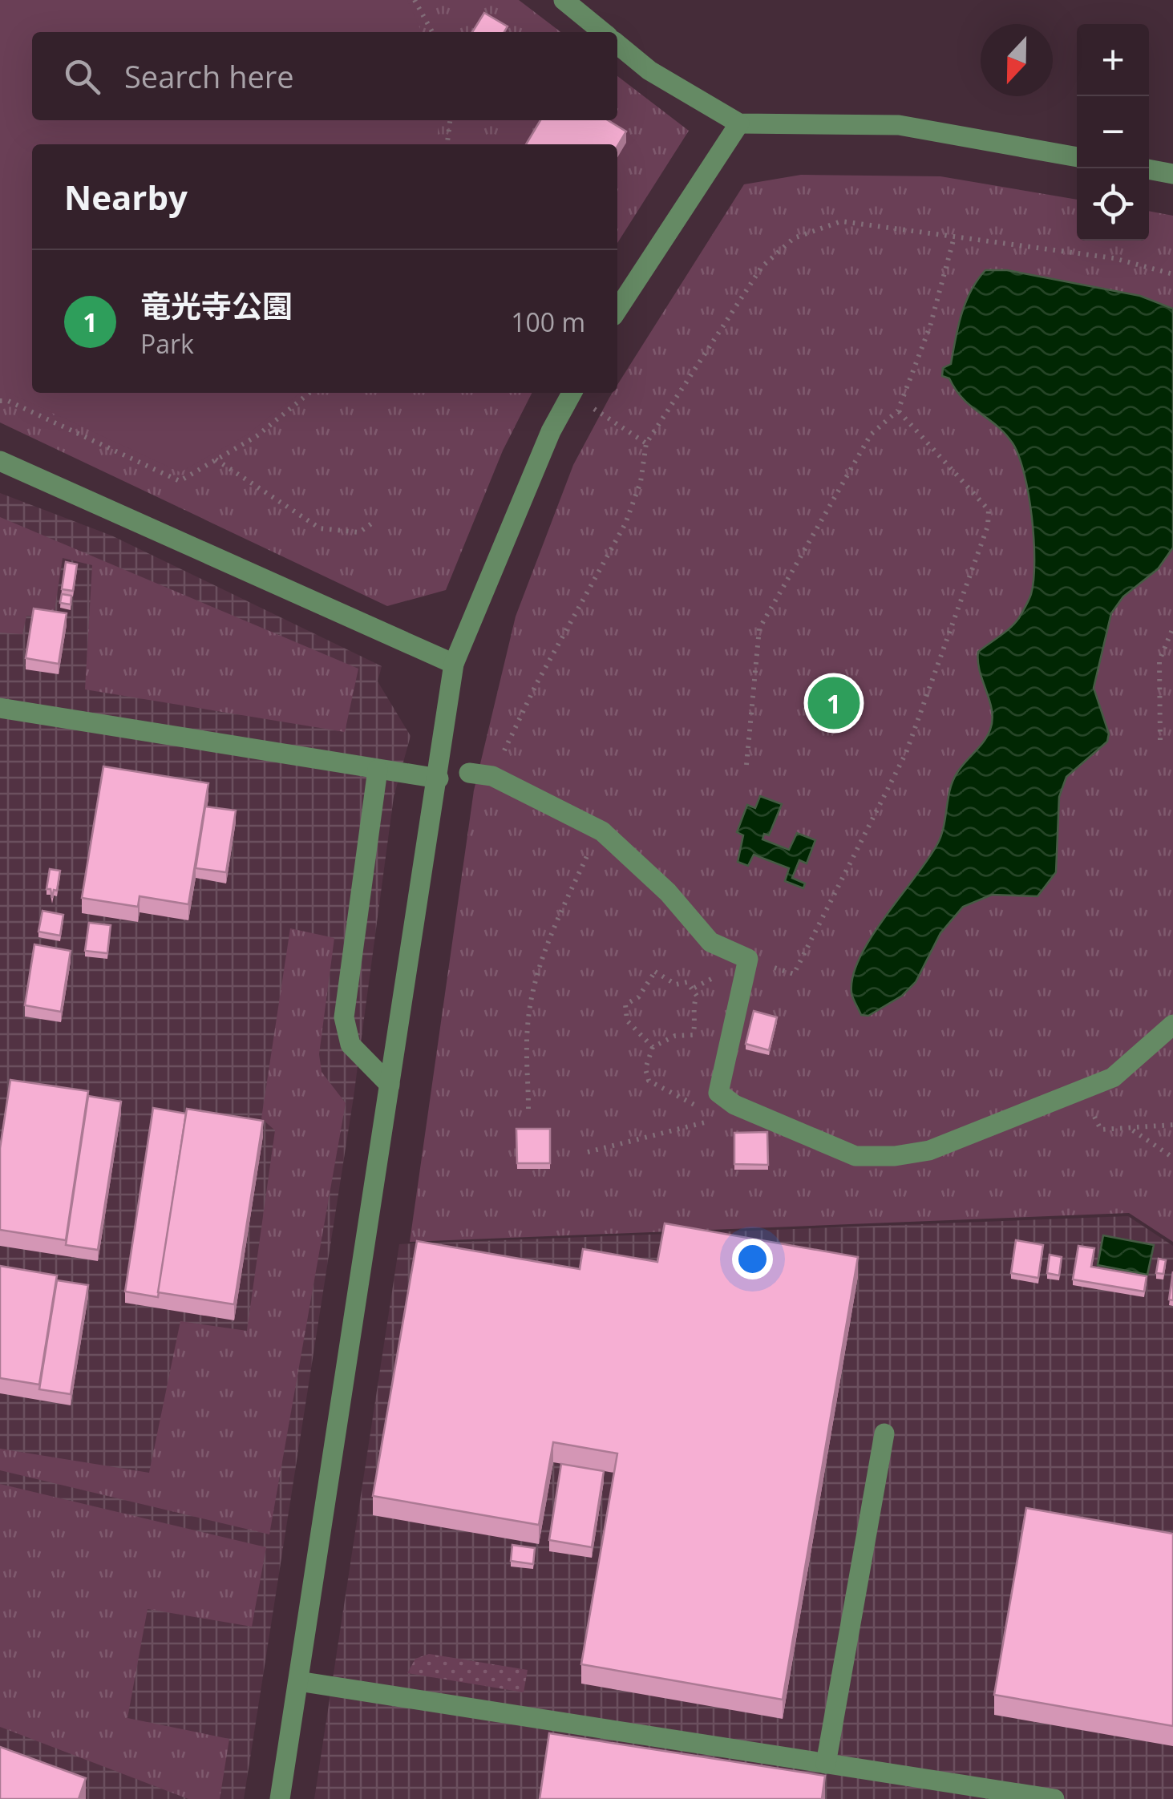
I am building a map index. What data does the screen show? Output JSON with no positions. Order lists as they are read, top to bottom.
{
  "north": "bottom",
  "page": {
    "map_buttons": ["+", "−"],
    "search": "Search here",
    "heading": "Nearby",
    "list": [
      {
        "mark": "1",
        "name": "竜光寺公園",
        "note": "Park",
        "value": "100 m"
      }
    ],
    "pins": "1"
  }
}
